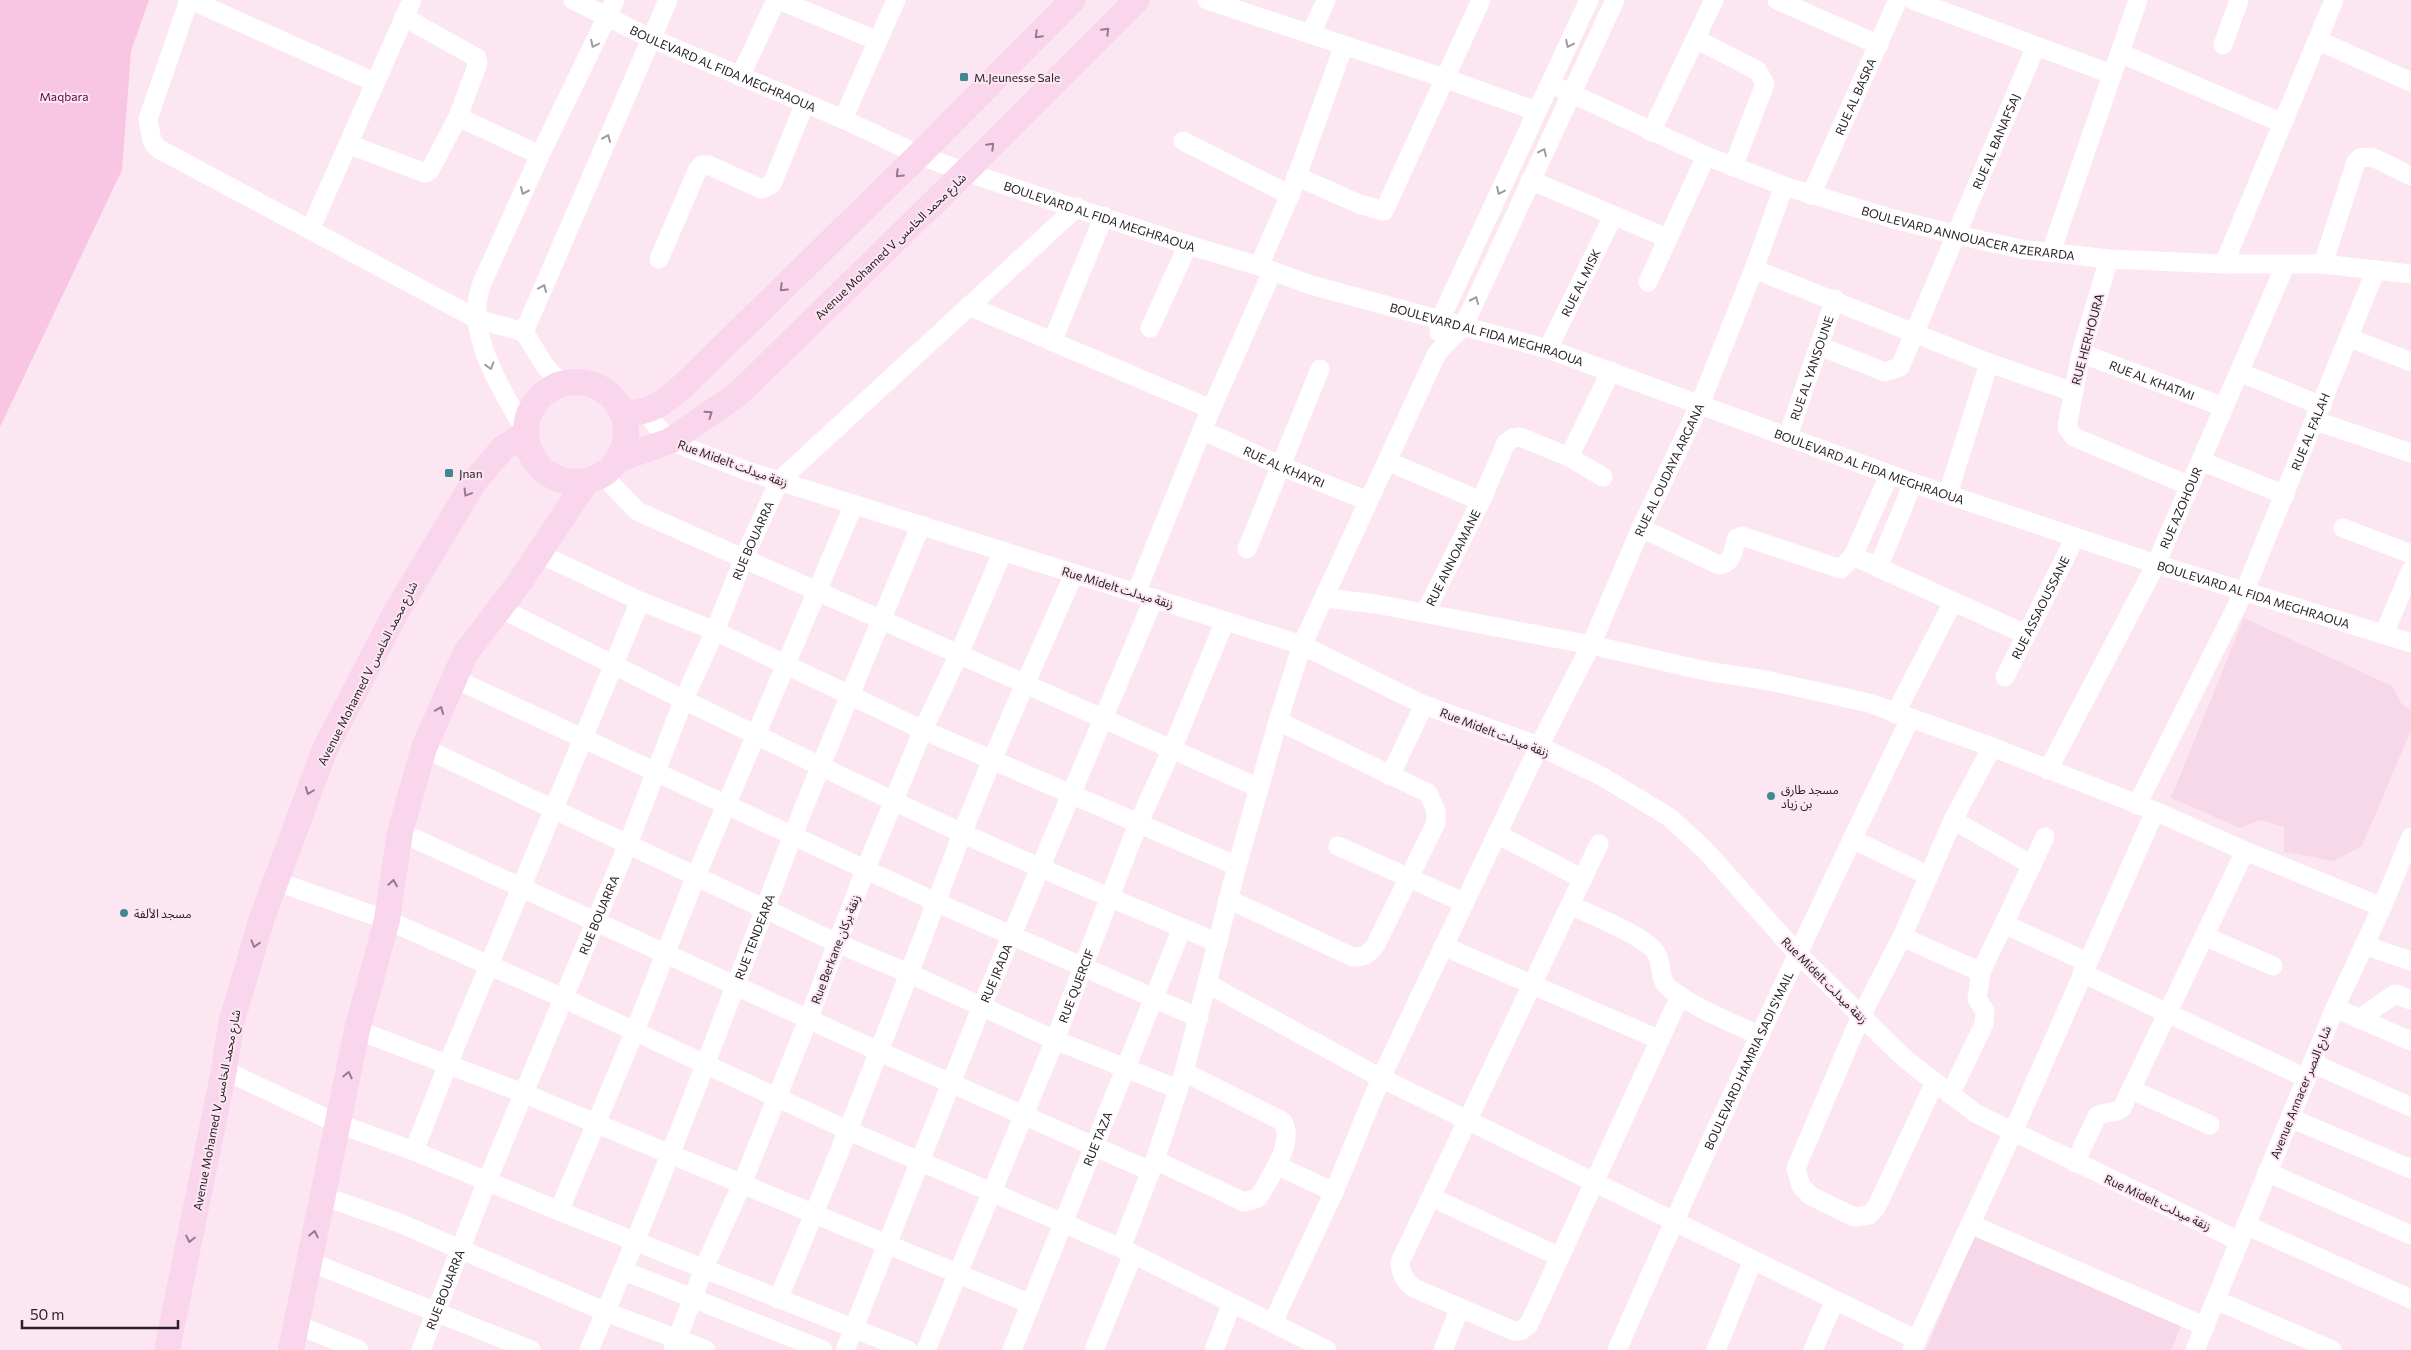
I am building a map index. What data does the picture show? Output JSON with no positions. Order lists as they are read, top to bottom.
{
  "streets": {
    "street": [
      "BOULEVARD AL FIDA MEGHRAOUA",
      "RUE AL BASRA",
      "RUE AL BANAFSAJ",
      "BOULEVARD ANNOUACER AZERARDA",
      "Avenue Mohamed V شارع محمد الخامس",
      "RUE AL MISK",
      "RUE HERHOURA",
      "RUE AL YANSOUNE",
      "RUE AL KHATMI",
      "RUE AL FALAH",
      "Rue Midelt زنقة ميدلت",
      "RUE AL KHAYRI",
      "RUE AL OUDAYA ARGANA",
      "RUE AZOHOUR",
      "RUE BOUARRA",
      "RUE ANNOAMANE",
      "RUE ASSAOUSSANE",
      "RUE TENDEARA",
      "Rue Berkane زنقة بركان",
      "RUE JRADA",
      "RUE QUERCIF",
      "BOULEVARD HAMRIA SADI S'MAIL",
      "Avenue Annacer شارع النصر",
      "RUE TAZA"
    ]
  },
  "crossings": [
    ["BOULEVARD AL FIDA MEGHRAOUA", "Avenue Mohamed V شارع محمد الخامس"],
    ["BOULEVARD AL FIDA MEGHRAOUA", "RUE AL MISK"],
    ["BOULEVARD AL FIDA MEGHRAOUA", "RUE AL YANSOUNE"],
    ["BOULEVARD AL FIDA MEGHRAOUA", "RUE AL FALAH"],
    ["BOULEVARD AL FIDA MEGHRAOUA", "RUE AL OUDAYA ARGANA"],
    ["BOULEVARD AL FIDA MEGHRAOUA", "RUE AZOHOUR"],
    ["BOULEVARD AL FIDA MEGHRAOUA", "RUE ASSAOUSSANE"],
    ["BOULEVARD AL FIDA MEGHRAOUA", "RUE JRADA"],
    ["RUE AL BASRA", "BOULEVARD ANNOUACER AZERARDA"],
    ["RUE AL BANAFSAJ", "BOULEVARD ANNOUACER AZERARDA"],
    ["BOULEVARD ANNOUACER AZERARDA", "RUE HERHOURA"],
    ["BOULEVARD ANNOUACER AZERARDA", "RUE AL FALAH"],
    ["BOULEVARD ANNOUACER AZERARDA", "RUE AL OUDAYA ARGANA"],
    ["BOULEVARD ANNOUACER AZERARDA", "RUE AZOHOUR"],
    ["Avenue Mohamed V شارع محمد الخامس", "Rue Midelt زنقة ميدلت"],
    ["RUE HERHOURA", "RUE AL KHATMI"],
    ["RUE HERHOURA", "RUE AZOHOUR"],
    ["RUE AL KHATMI", "RUE AZOHOUR"],
    ["Rue Midelt زنقة ميدلت", "RUE AL OUDAYA ARGANA"],
    ["Rue Midelt زنقة ميدلت", "RUE BOUARRA"],
    ["Rue Midelt زنقة ميدلت", "RUE TENDEARA"],
    ["Rue Midelt زنقة ميدلت", "Rue Berkane زنقة بركان"],
    ["Rue Midelt زنقة ميدلت", "RUE JRADA"],
    ["Rue Midelt زنقة ميدلت", "RUE QUERCIF"],
    ["Rue Midelt زنقة ميدلت", "BOULEVARD HAMRIA SADI S'MAIL"],
    ["Rue Midelt زنقة ميدلت", "Avenue Annacer شارع النصر"],
    ["RUE AL KHAYRI", "RUE JRADA"]
  ],
  "parks": ["Maqbara"],
  "places": {
    "transit": ["M.Jeunesse Sale", "Jnan"],
    "other": ["مسجد طارق بن زياد", "مسجد الألفة"]
  },
  "scale_bar": "50 m"
}
